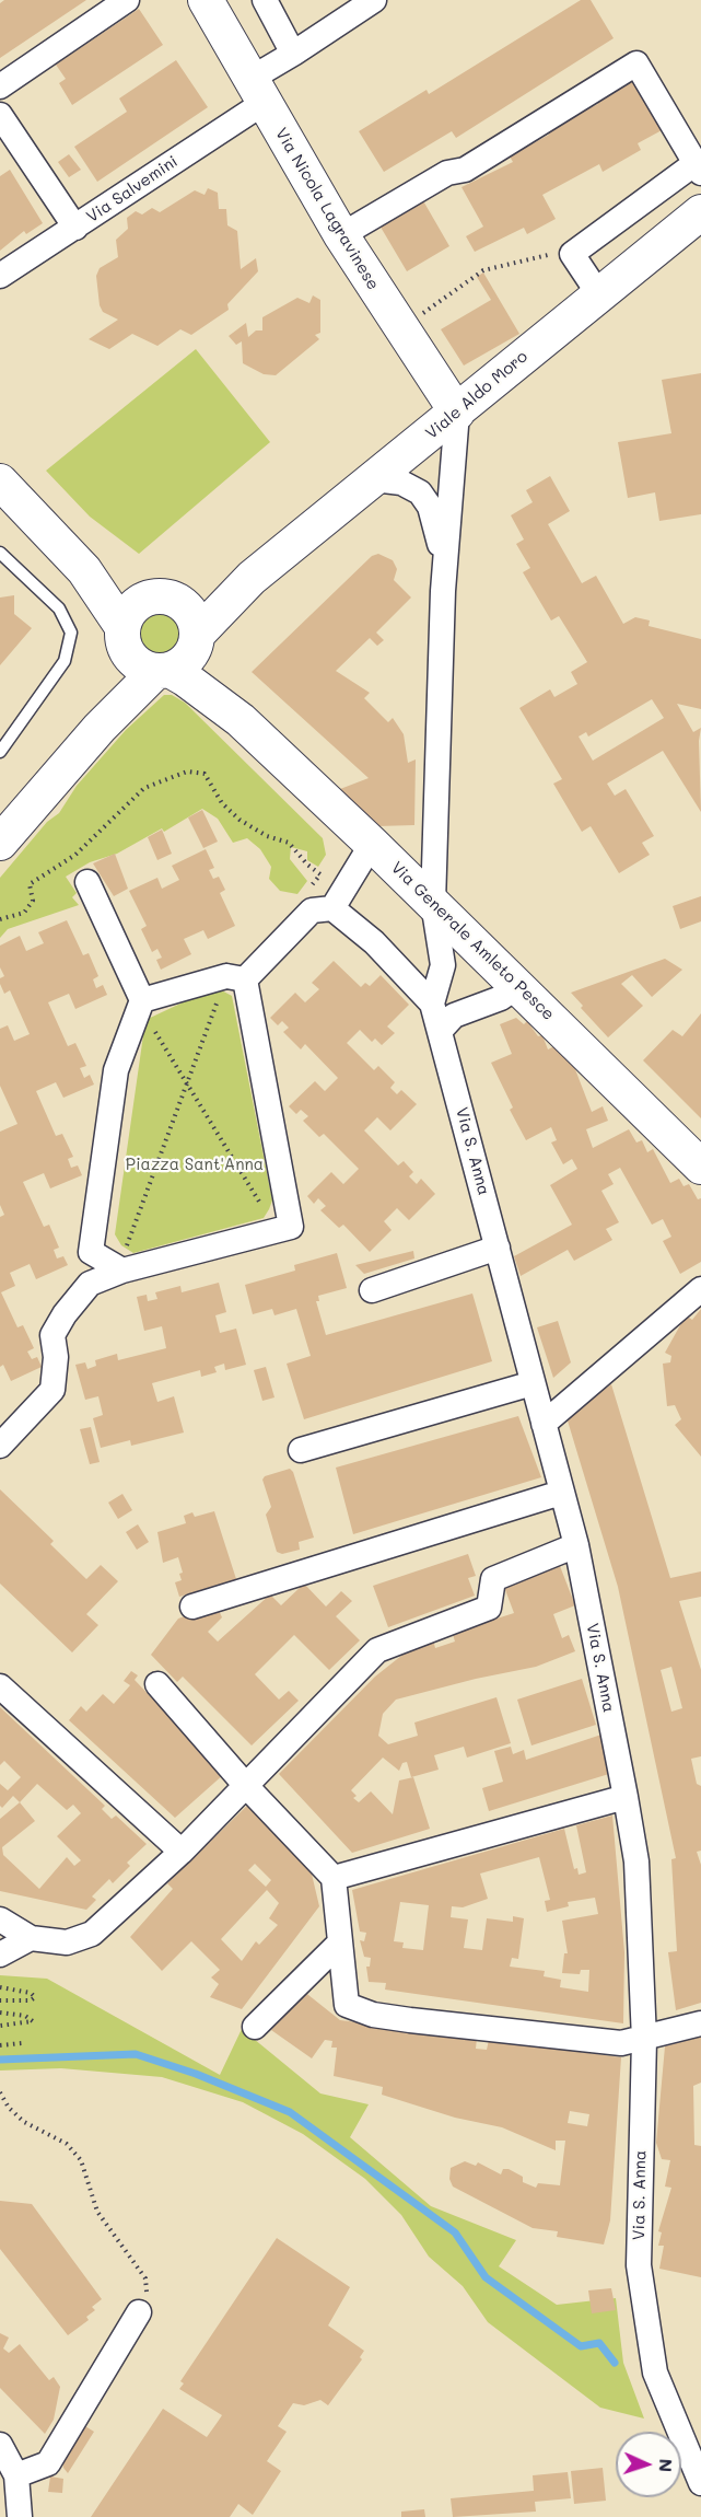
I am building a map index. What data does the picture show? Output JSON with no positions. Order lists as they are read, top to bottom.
{
  "streets": {
    "street": [
      "Via Salvemini",
      "Via Nicola Lagravinese",
      "Viale Aldo Moro",
      "Via Generale Amleto Pesce",
      "Via S. Anna"
    ]
  },
  "crossings": [
    ["Via Salvemini", "Via Nicola Lagravinese"],
    ["Via Nicola Lagravinese", "Viale Aldo Moro"],
    ["Viale Aldo Moro", "Via Generale Amleto Pesce"]
  ],
  "parks": ["Piazza Sant'Anna"],
  "north": "right"
}
